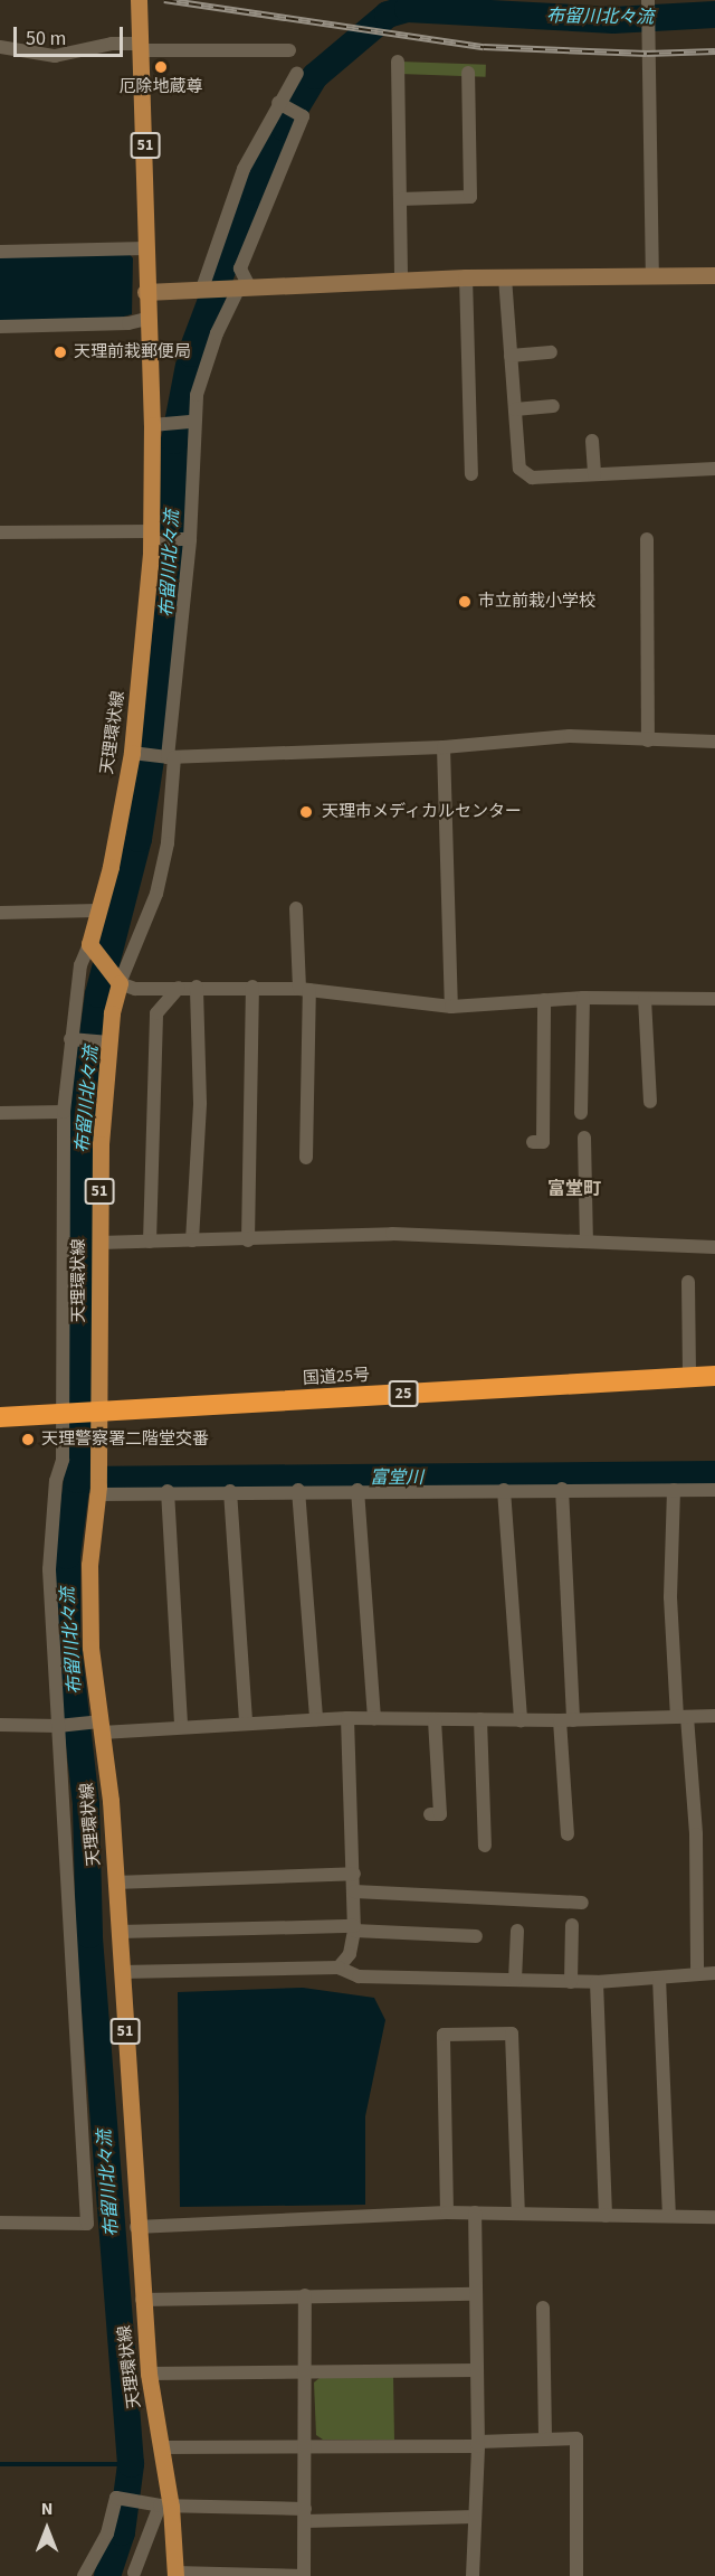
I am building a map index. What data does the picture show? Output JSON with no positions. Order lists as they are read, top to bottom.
{
  "streets": {
    "highway": ["国道25号", "25"],
    "main road": ["51", "天理環状線"]
  },
  "crossings": [
    ["天理環状線", "国道25号"]
  ],
  "districts": ["富堂町"],
  "water": ["布留川北々流", "富堂川"],
  "places": [
    "厄除地蔵尊",
    "天理前栽郵便局",
    "市立前栽小学校",
    "天理市メディカルセンター",
    "天理警察署二階堂交番"
  ],
  "scale_bar": "50 m",
  "north": "top"
}
